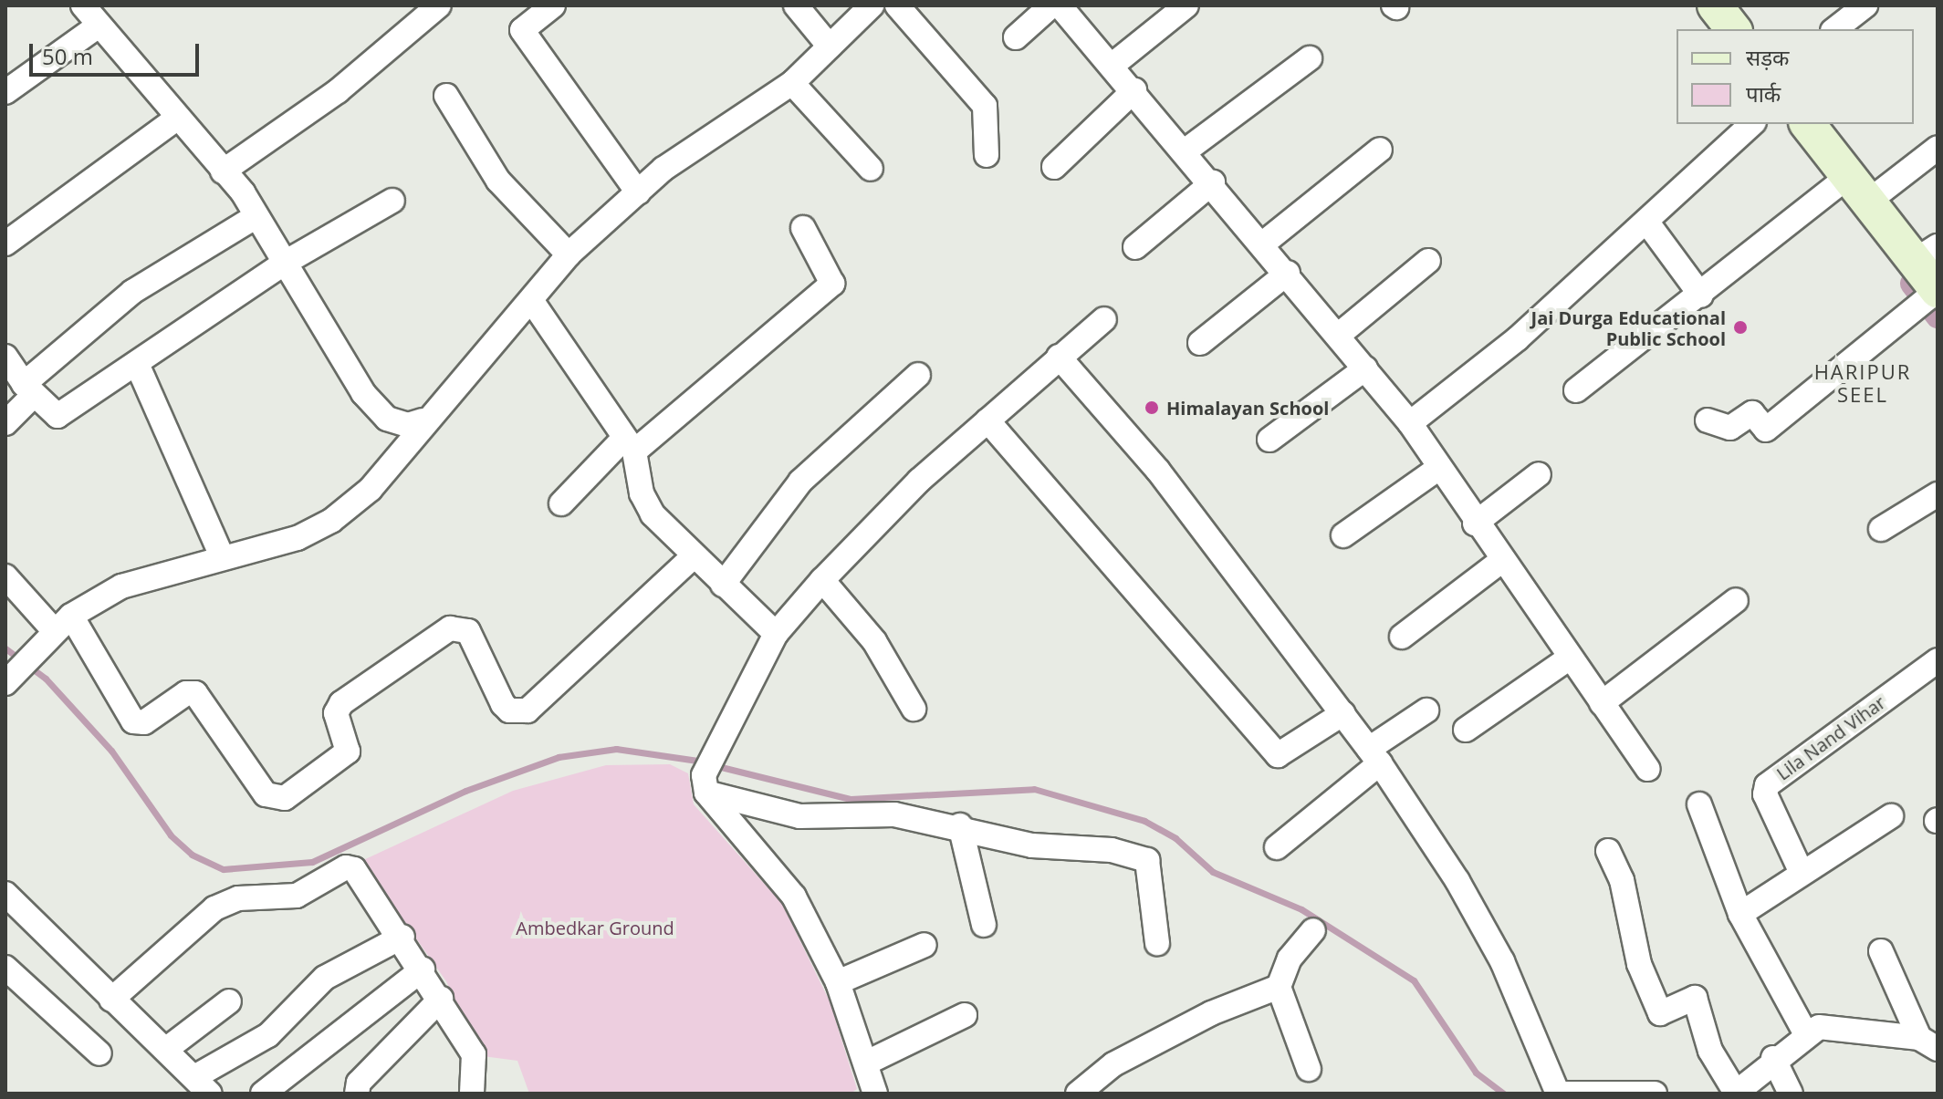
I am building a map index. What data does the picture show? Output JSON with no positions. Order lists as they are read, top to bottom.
{
  "streets": {
    "street": ["Lila Nand Vihar"]
  },
  "districts": ["HARIPUR SEEL"],
  "parks": ["Ambedkar Ground"],
  "places": ["Jai Durga Educational Public School", "Himalayan School"],
  "legend": ["सड़क", "पार्क"],
  "scale_bar": "50 m"
}
